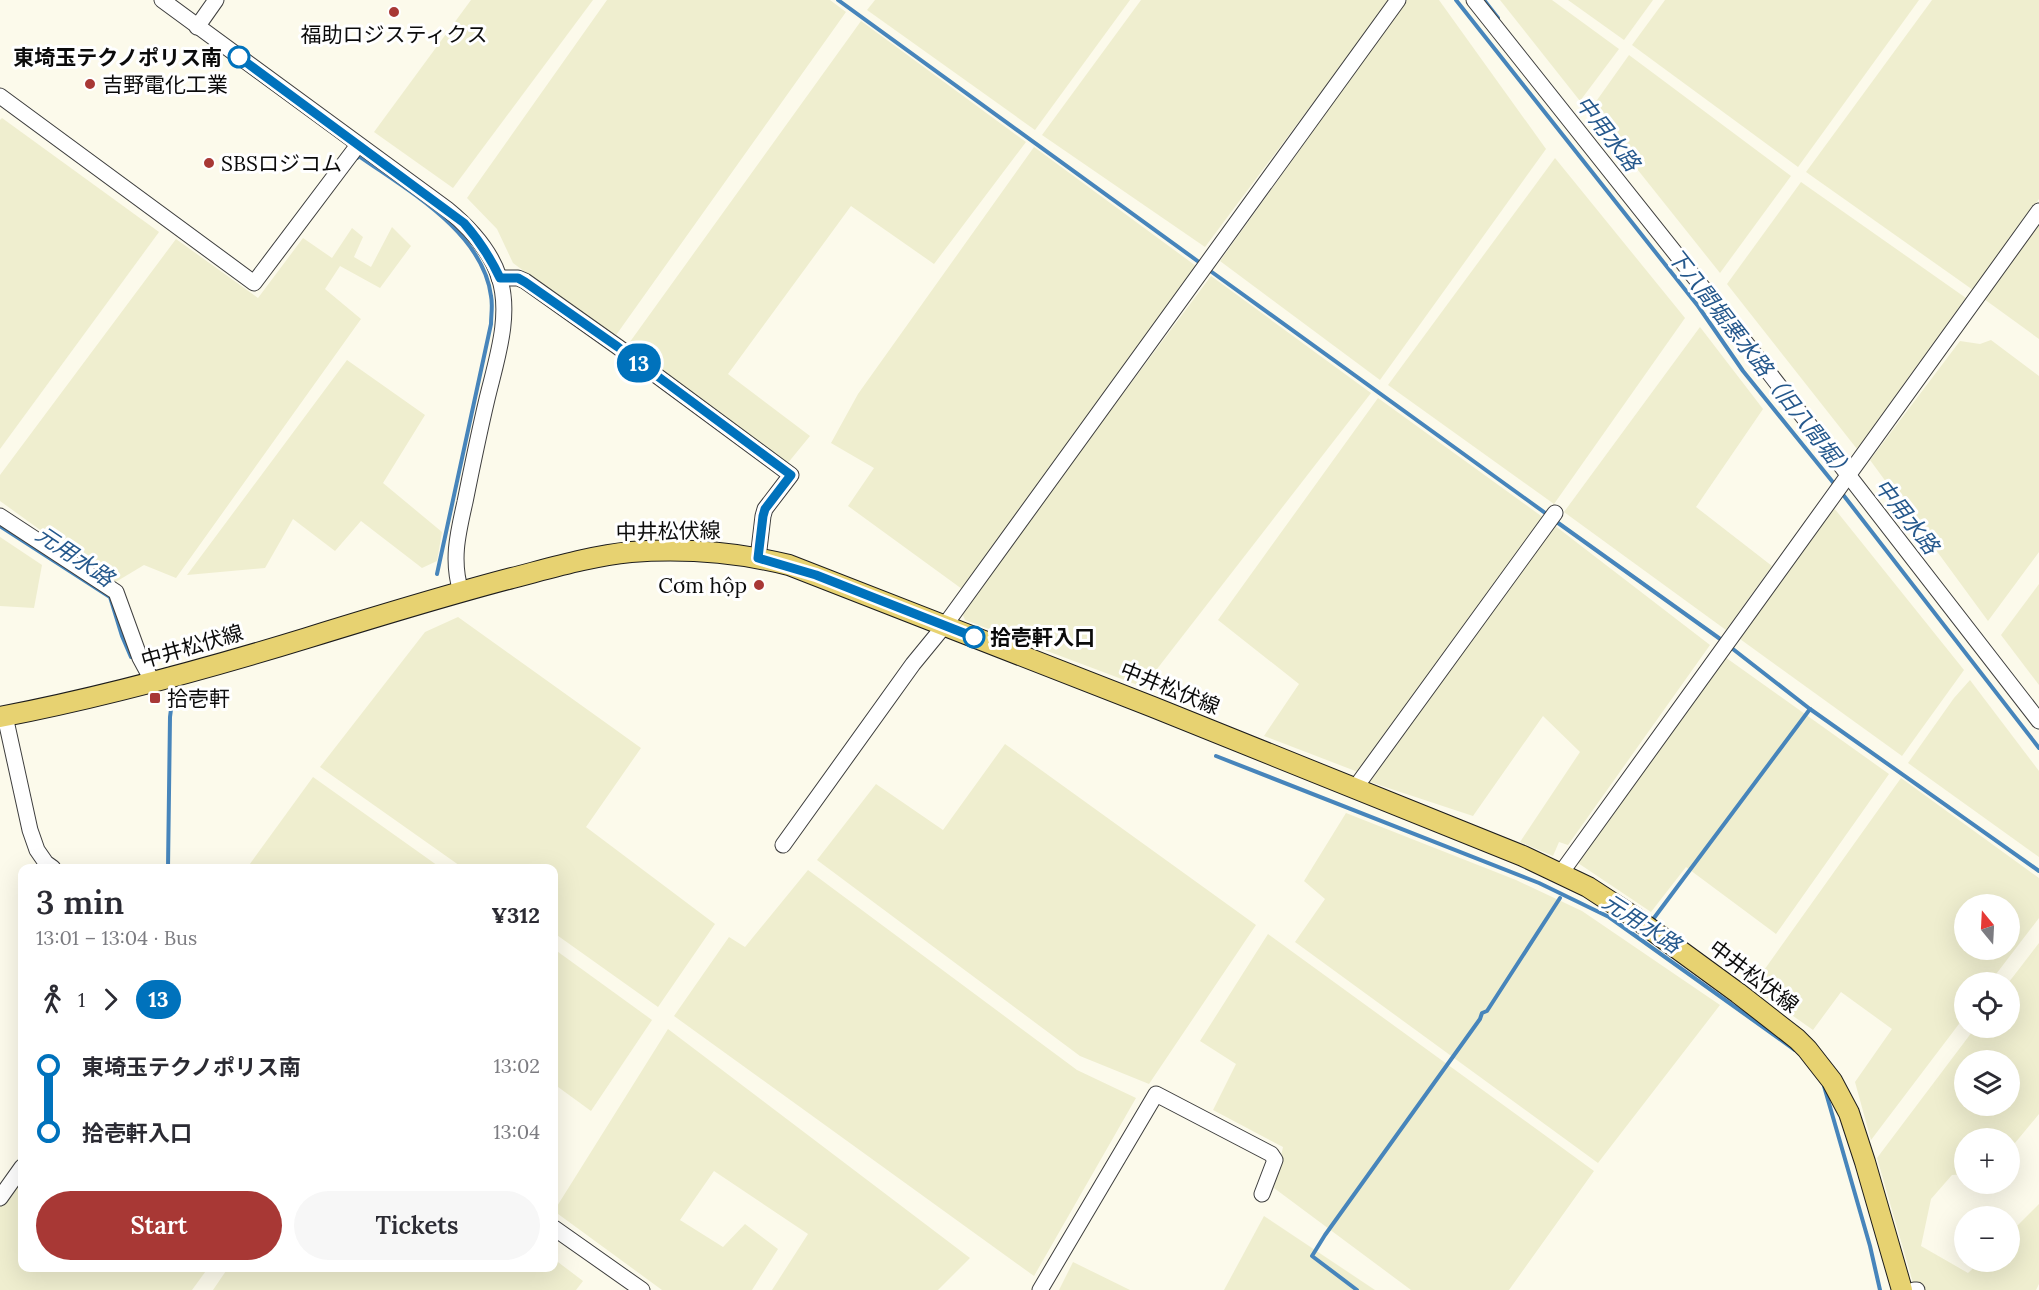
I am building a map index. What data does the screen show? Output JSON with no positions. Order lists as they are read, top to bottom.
{
  "streets": {
    "main road": ["中井松伏線"]
  },
  "water": ["中用水路", "下八間堀悪水路（旧八間堀）", "元用水路"],
  "places": {
    "other": [
      "福助ロジスティクス",
      "東埼玉テクノポリス南",
      "吉野電化工業",
      "SBSロジコム",
      "Cơm hộp",
      "拾壱軒入口"
    ],
    "transit": ["拾壱軒"]
  },
  "lines": ["bus line 13"],
  "north": "top",
  "page": {
    "on_map": "13",
    "heading": ["3 min", "13:01 – 13:04 · Bus", "¥312"],
    "map_buttons": ["+", "−"],
    "legs": ["1", "13"],
    "list": [
      {
        "name": "東埼玉テクノポリス南",
        "value": "13:02"
      },
      {
        "name": "拾壱軒入口",
        "value": "13:04"
      }
    ],
    "buttons": ["Start", "Tickets"]
  }
}
